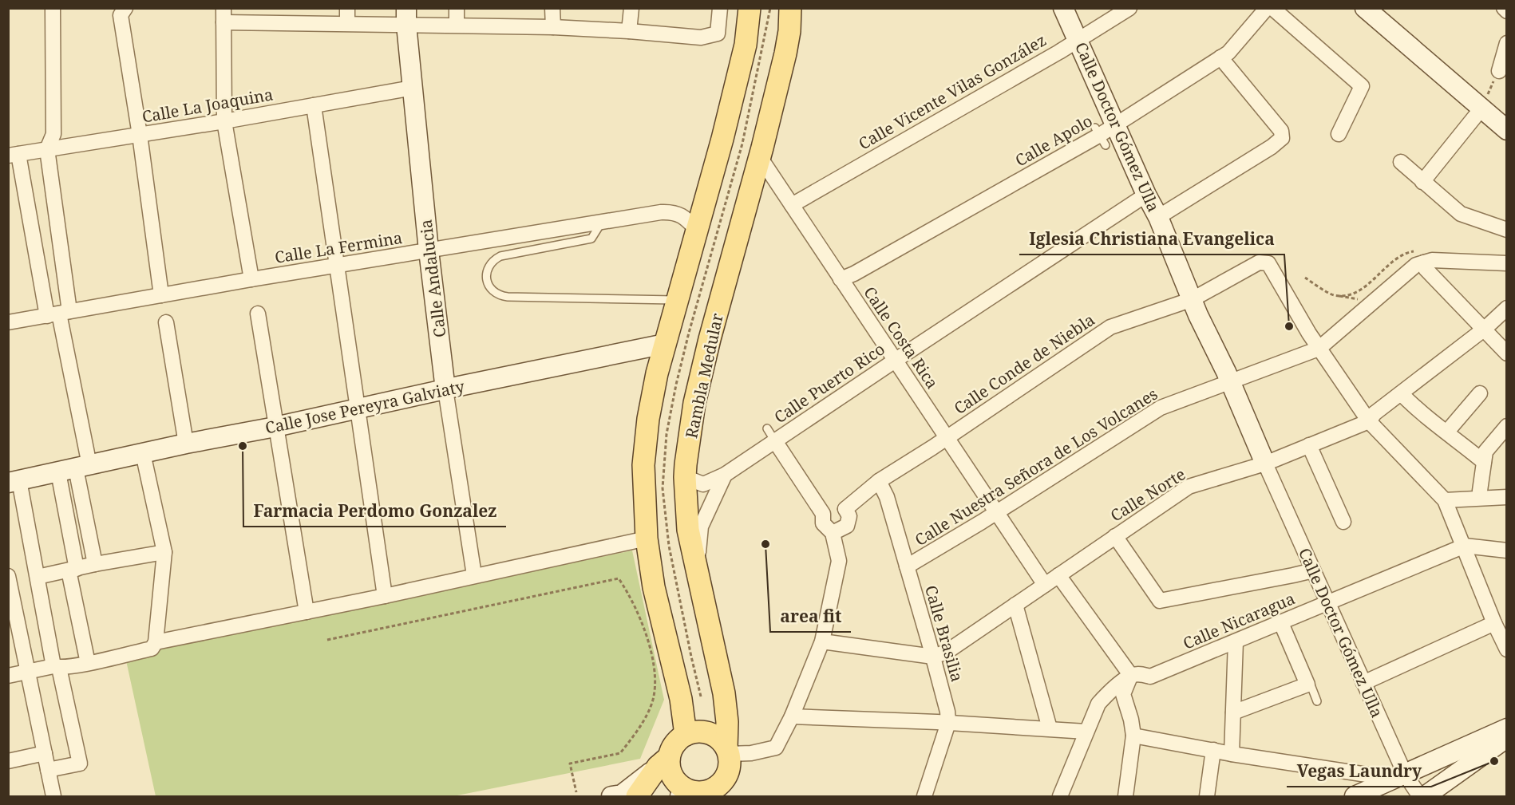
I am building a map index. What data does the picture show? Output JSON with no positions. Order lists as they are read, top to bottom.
{
  "streets": {
    "main road": ["Rambla Medular"],
    "street": [
      "Calle Vicente Vilas González",
      "Calle La Joaquina",
      "Calle Doctor Gómez Ulla",
      "Calle Apolo",
      "Calle La Fermina",
      "Calle Andalucia",
      "Calle Costa Rica",
      "Calle Conde de Niebla",
      "Calle Puerto Rico",
      "Calle Jose Pereyra Galviaty",
      "Calle Nuestra Señora de Los Volcanes",
      "Calle Norte",
      "Calle Nicaragua",
      "Calle Brasilia"
    ]
  },
  "crossings": [
    ["Calle Vicente Vilas González", "Calle Doctor Gómez Ulla"],
    ["Calle Vicente Vilas González", "Calle Costa Rica"],
    ["Calle La Joaquina", "Calle Andalucia"],
    ["Calle Doctor Gómez Ulla", "Calle Apolo"],
    ["Calle Doctor Gómez Ulla", "Calle Conde de Niebla"],
    ["Calle Doctor Gómez Ulla", "Calle Puerto Rico"],
    ["Calle Doctor Gómez Ulla", "Calle Nuestra Señora de Los Volcanes"],
    ["Calle Doctor Gómez Ulla", "Calle Norte"],
    ["Calle Doctor Gómez Ulla", "Calle Nicaragua"],
    ["Calle Apolo", "Calle Costa Rica"],
    ["Calle La Fermina", "Calle Andalucia"],
    ["Calle Andalucia", "Calle Jose Pereyra Galviaty"],
    ["Calle Costa Rica", "Calle Conde de Niebla"],
    ["Calle Costa Rica", "Rambla Medular"],
    ["Calle Costa Rica", "Calle Puerto Rico"],
    ["Calle Costa Rica", "Calle Nuestra Señora de Los Volcanes"],
    ["Calle Costa Rica", "Calle Norte"],
    ["Calle Conde de Niebla", "Calle Nuestra Señora de Los Volcanes"],
    ["Calle Conde de Niebla", "Calle Brasilia"],
    ["Rambla Medular", "Calle Puerto Rico"],
    ["Calle Nuestra Señora de Los Volcanes", "Calle Brasilia"],
    ["Calle Norte", "Calle Brasilia"]
  ],
  "places": [
    "Iglesia Christiana Evangelica",
    "Farmacia Perdomo Gonzalez",
    "area fit",
    "Vegas Laundry"
  ]
}
